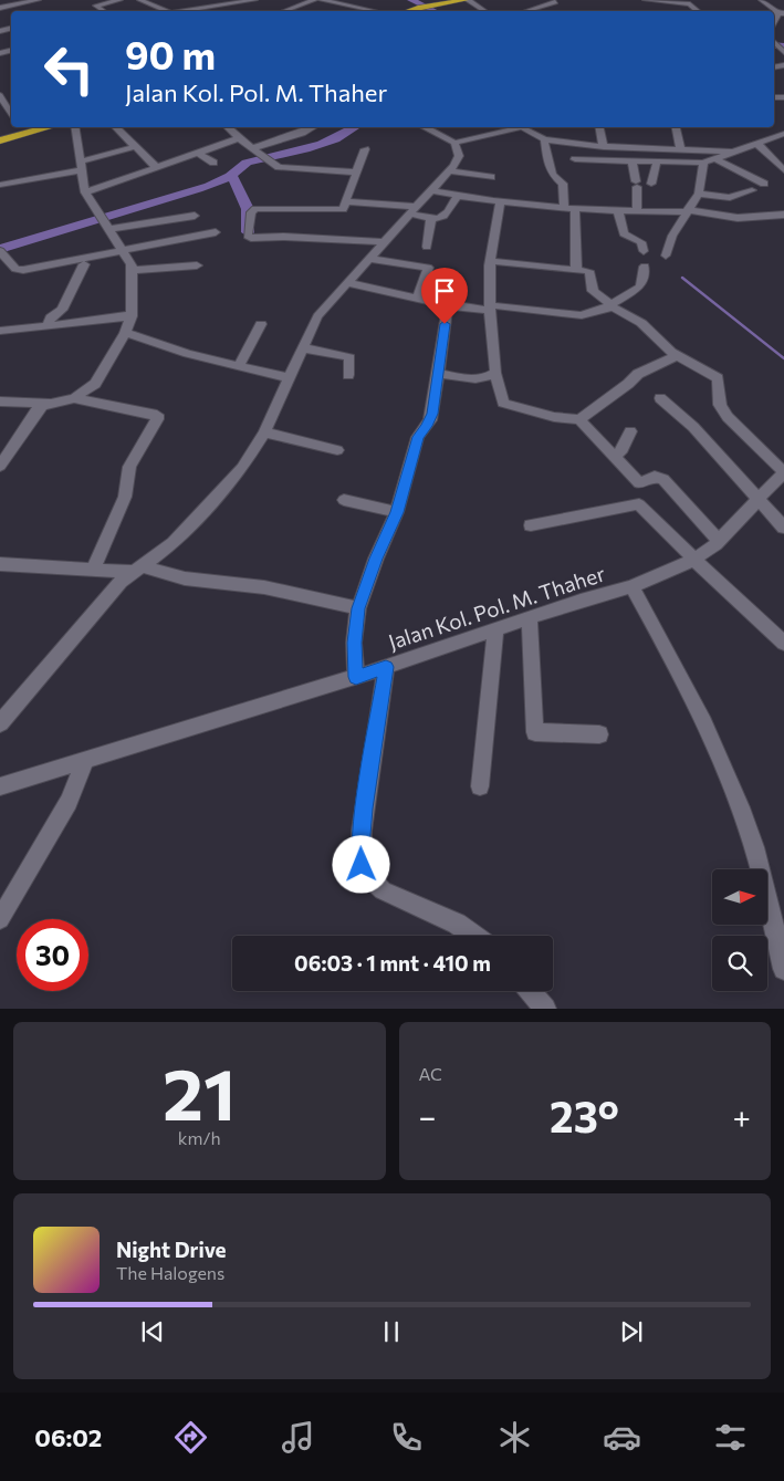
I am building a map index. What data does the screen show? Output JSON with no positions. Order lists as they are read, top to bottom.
{
  "streets": {
    "street": ["Jalan Kol. Pol. M. Thaher"]
  },
  "north": "right",
  "page": {
    "turn": ["90 m", "Jalan Kol. Pol. M. Thaher"],
    "limit": "30",
    "trip": "06:03 · 1 mnt · 410 m",
    "tile": [
      ["21", "km/h"],
      "AC"
    ],
    "heat": ["−", "23°", "+"],
    "song": ["Night Drive", "The Halogens"],
    "tabs": "06:02"
  }
}
